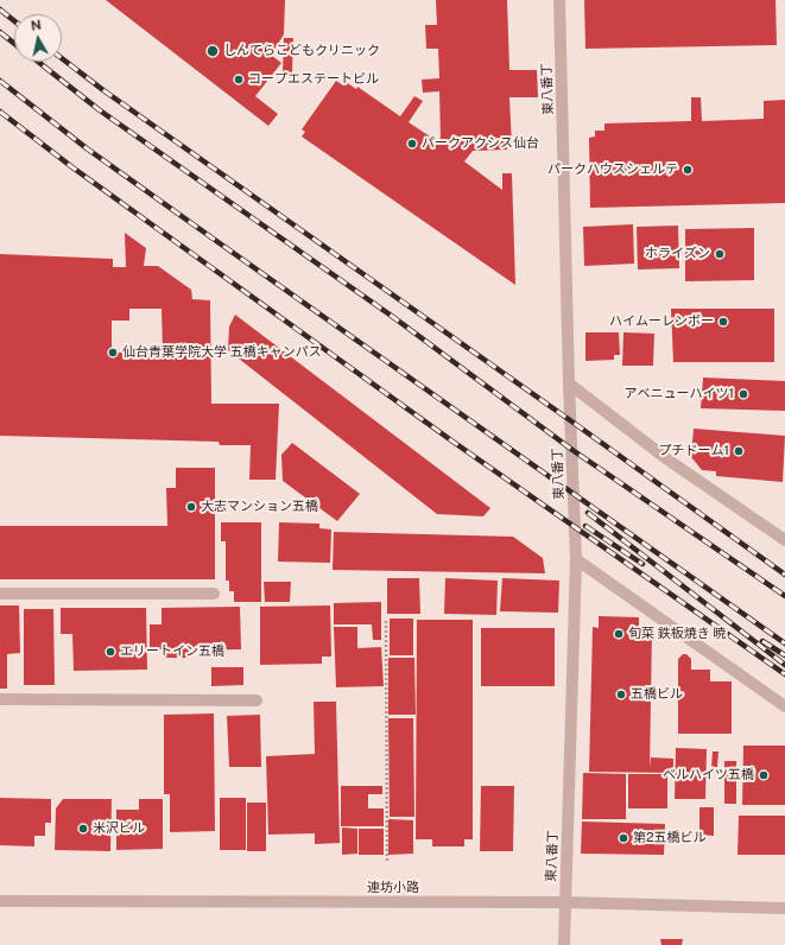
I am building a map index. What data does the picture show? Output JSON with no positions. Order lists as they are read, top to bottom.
{
  "streets": {
    "street": ["東八番丁", "連坊小路"]
  },
  "crossings": [
    ["東八番丁", "連坊小路"]
  ],
  "places": [
    "しんてらこどもクリニック",
    "コープエステートビル",
    "パークアクシス仙台",
    "パークハウスシェルテ",
    "ホライズン",
    "ハイムーレンボー",
    "仙台青葉学院大学 五橋キャンパス",
    "アベニューハイツ1",
    "プチドーム1",
    "大志マンション五橋",
    "旬菜 鉄板焼き 暁",
    "エリートイン五橋",
    "五橋ビル",
    "ベルハイツ五橋",
    "米沢ビル",
    "第2五橋ビル"
  ],
  "north": "top"
}
